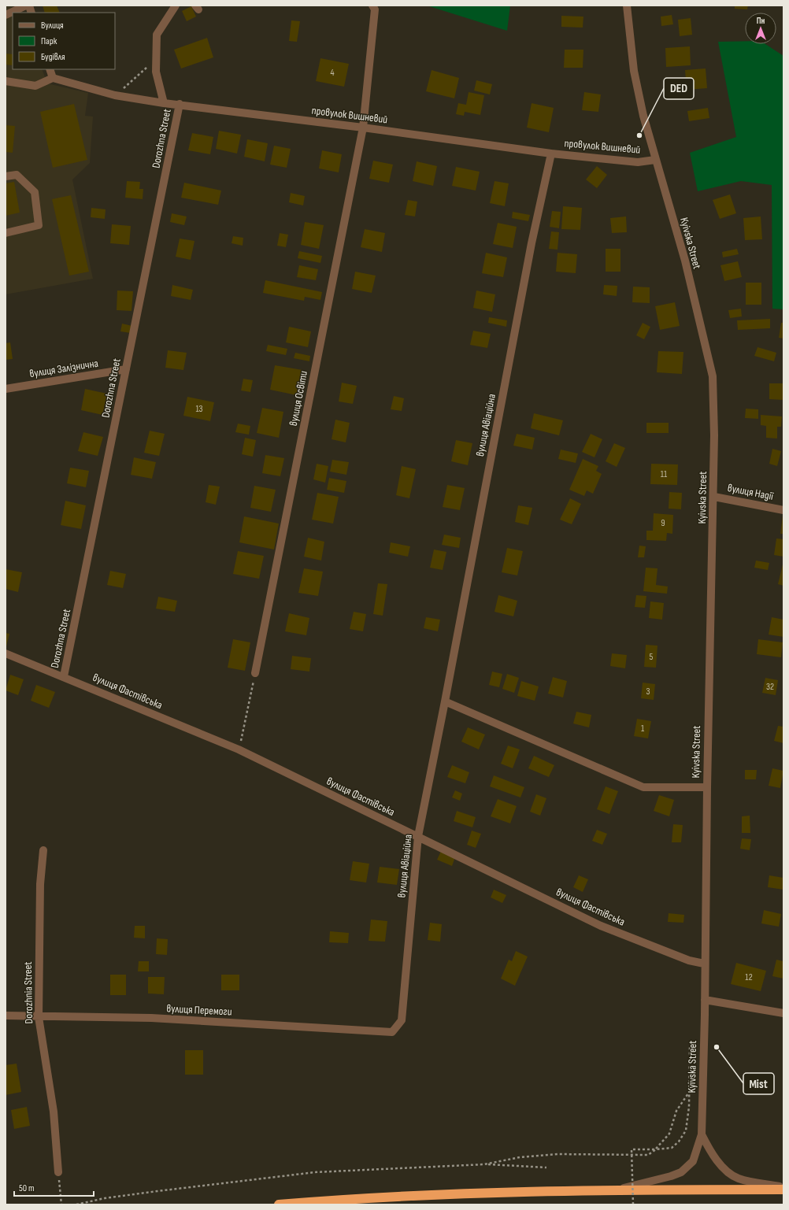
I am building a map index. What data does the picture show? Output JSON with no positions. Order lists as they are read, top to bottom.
{
  "streets": {
    "street": [
      "провулок Вишневий",
      "Dorozhna Street",
      "Kyivska Street",
      "вулиця Залізнична",
      "вулиця Освіти",
      "вулиця Авіаційна",
      "вулиця Надії",
      "вулиця Фастівська",
      "Dorozhnia Street",
      "вулиця Перемоги"
    ]
  },
  "crossings": [
    ["провулок Вишневий", "Dorozhna Street"],
    ["провулок Вишневий", "Kyivska Street"],
    ["провулок Вишневий", "вулиця Освіти"],
    ["провулок Вишневий", "вулиця Авіаційна"],
    ["Dorozhna Street", "вулиця Залізнична"],
    ["Dorozhna Street", "вулиця Фастівська"],
    ["Kyivska Street", "вулиця Надії"],
    ["Kyivska Street", "вулиця Фастівська"],
    ["вулиця Авіаційна", "вулиця Фастівська"],
    ["вулиця Авіаційна", "вулиця Перемоги"],
    ["Dorozhnia Street", "вулиця Перемоги"]
  ],
  "places": ["DED", "Mist"],
  "house_numbers": [
    "4",
    "13",
    "11",
    "9",
    "5",
    "32",
    "3",
    "1",
    "12"
  ],
  "legend": ["Вулиця", "Парк", "Будівля"],
  "scale_bar": "50 m",
  "north": "top"
}
